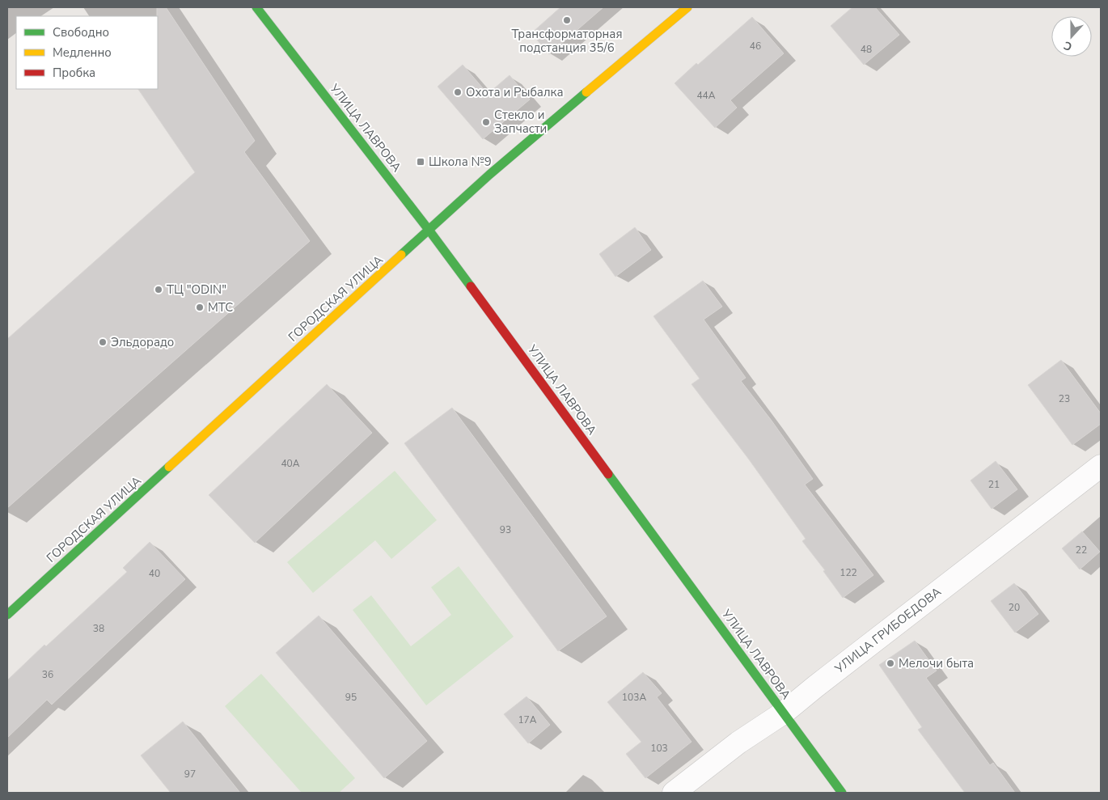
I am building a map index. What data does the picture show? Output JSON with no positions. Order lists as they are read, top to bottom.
{
  "streets": {
    "main road": ["УЛИЦА ЛАВРОВА", "ГОРОДСКАЯ УЛИЦА"],
    "street": ["УЛИЦА ГРИБОЕДОВА"]
  },
  "crossings": [
    ["УЛИЦА ЛАВРОВА", "ГОРОДСКАЯ УЛИЦА"],
    ["УЛИЦА ЛАВРОВА", "УЛИЦА ГРИБОЕДОВА"]
  ],
  "places": {
    "other": [
      "Трансформаторная подстанция 35/6",
      "Охота и Рыбалка",
      "Стекло и Запчасти",
      "ТЦ \"ODIN\"",
      "МТС",
      "Эльдорадо",
      "Мелочи быта"
    ],
    "transit": ["Школа №9"]
  },
  "house_numbers": [
    "46",
    "48",
    "44А",
    "23",
    "40А",
    "21",
    "93",
    "22",
    "122",
    "40",
    "20",
    "38",
    "36",
    "95",
    "103А",
    "17А",
    "103",
    "97"
  ],
  "legend": ["Свободно", "Медленно", "Пробка"],
  "north": "bottom"
}
